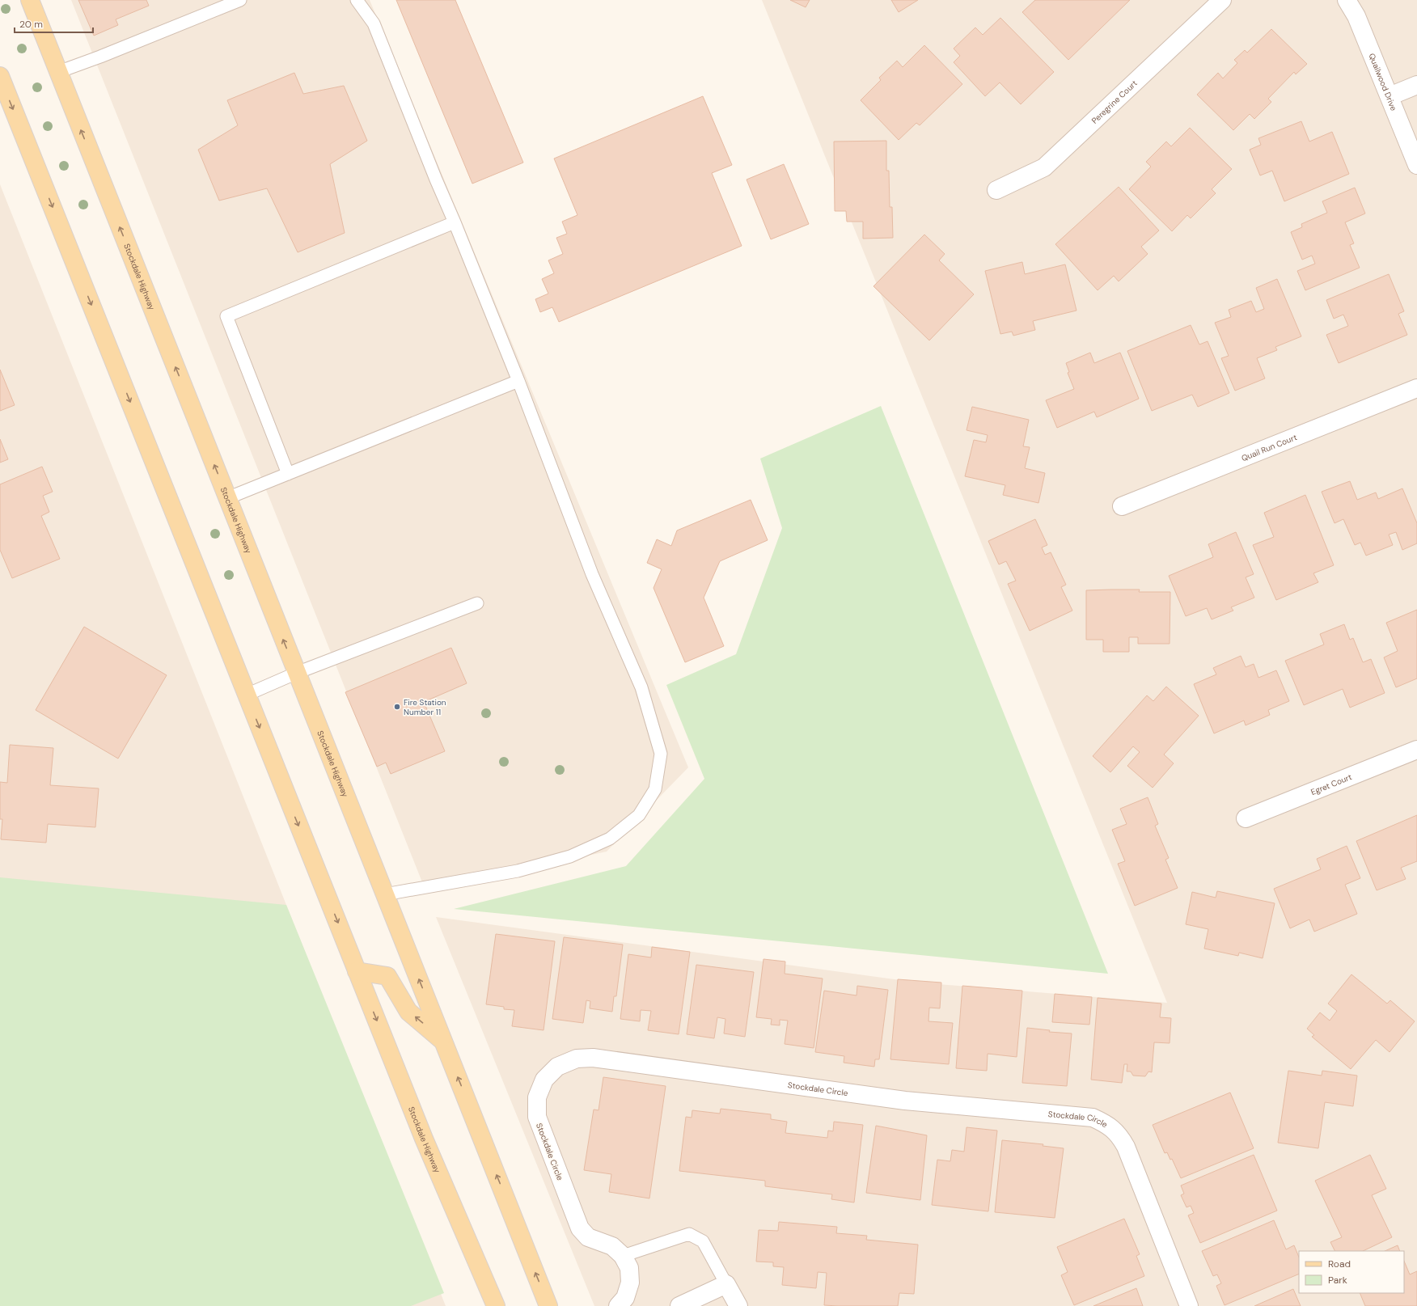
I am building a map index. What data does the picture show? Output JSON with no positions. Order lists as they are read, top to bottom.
{
  "streets": {
    "main road": ["Stockdale Highway"],
    "street": [
      "Quailwood Drive",
      "Peregrine Court",
      "Quail Run Court",
      "Egret Court",
      "Stockdale Circle"
    ]
  },
  "places": ["Fire Station Number 11"],
  "legend": ["Road", "Park"],
  "scale_bar": "20 m"
}
